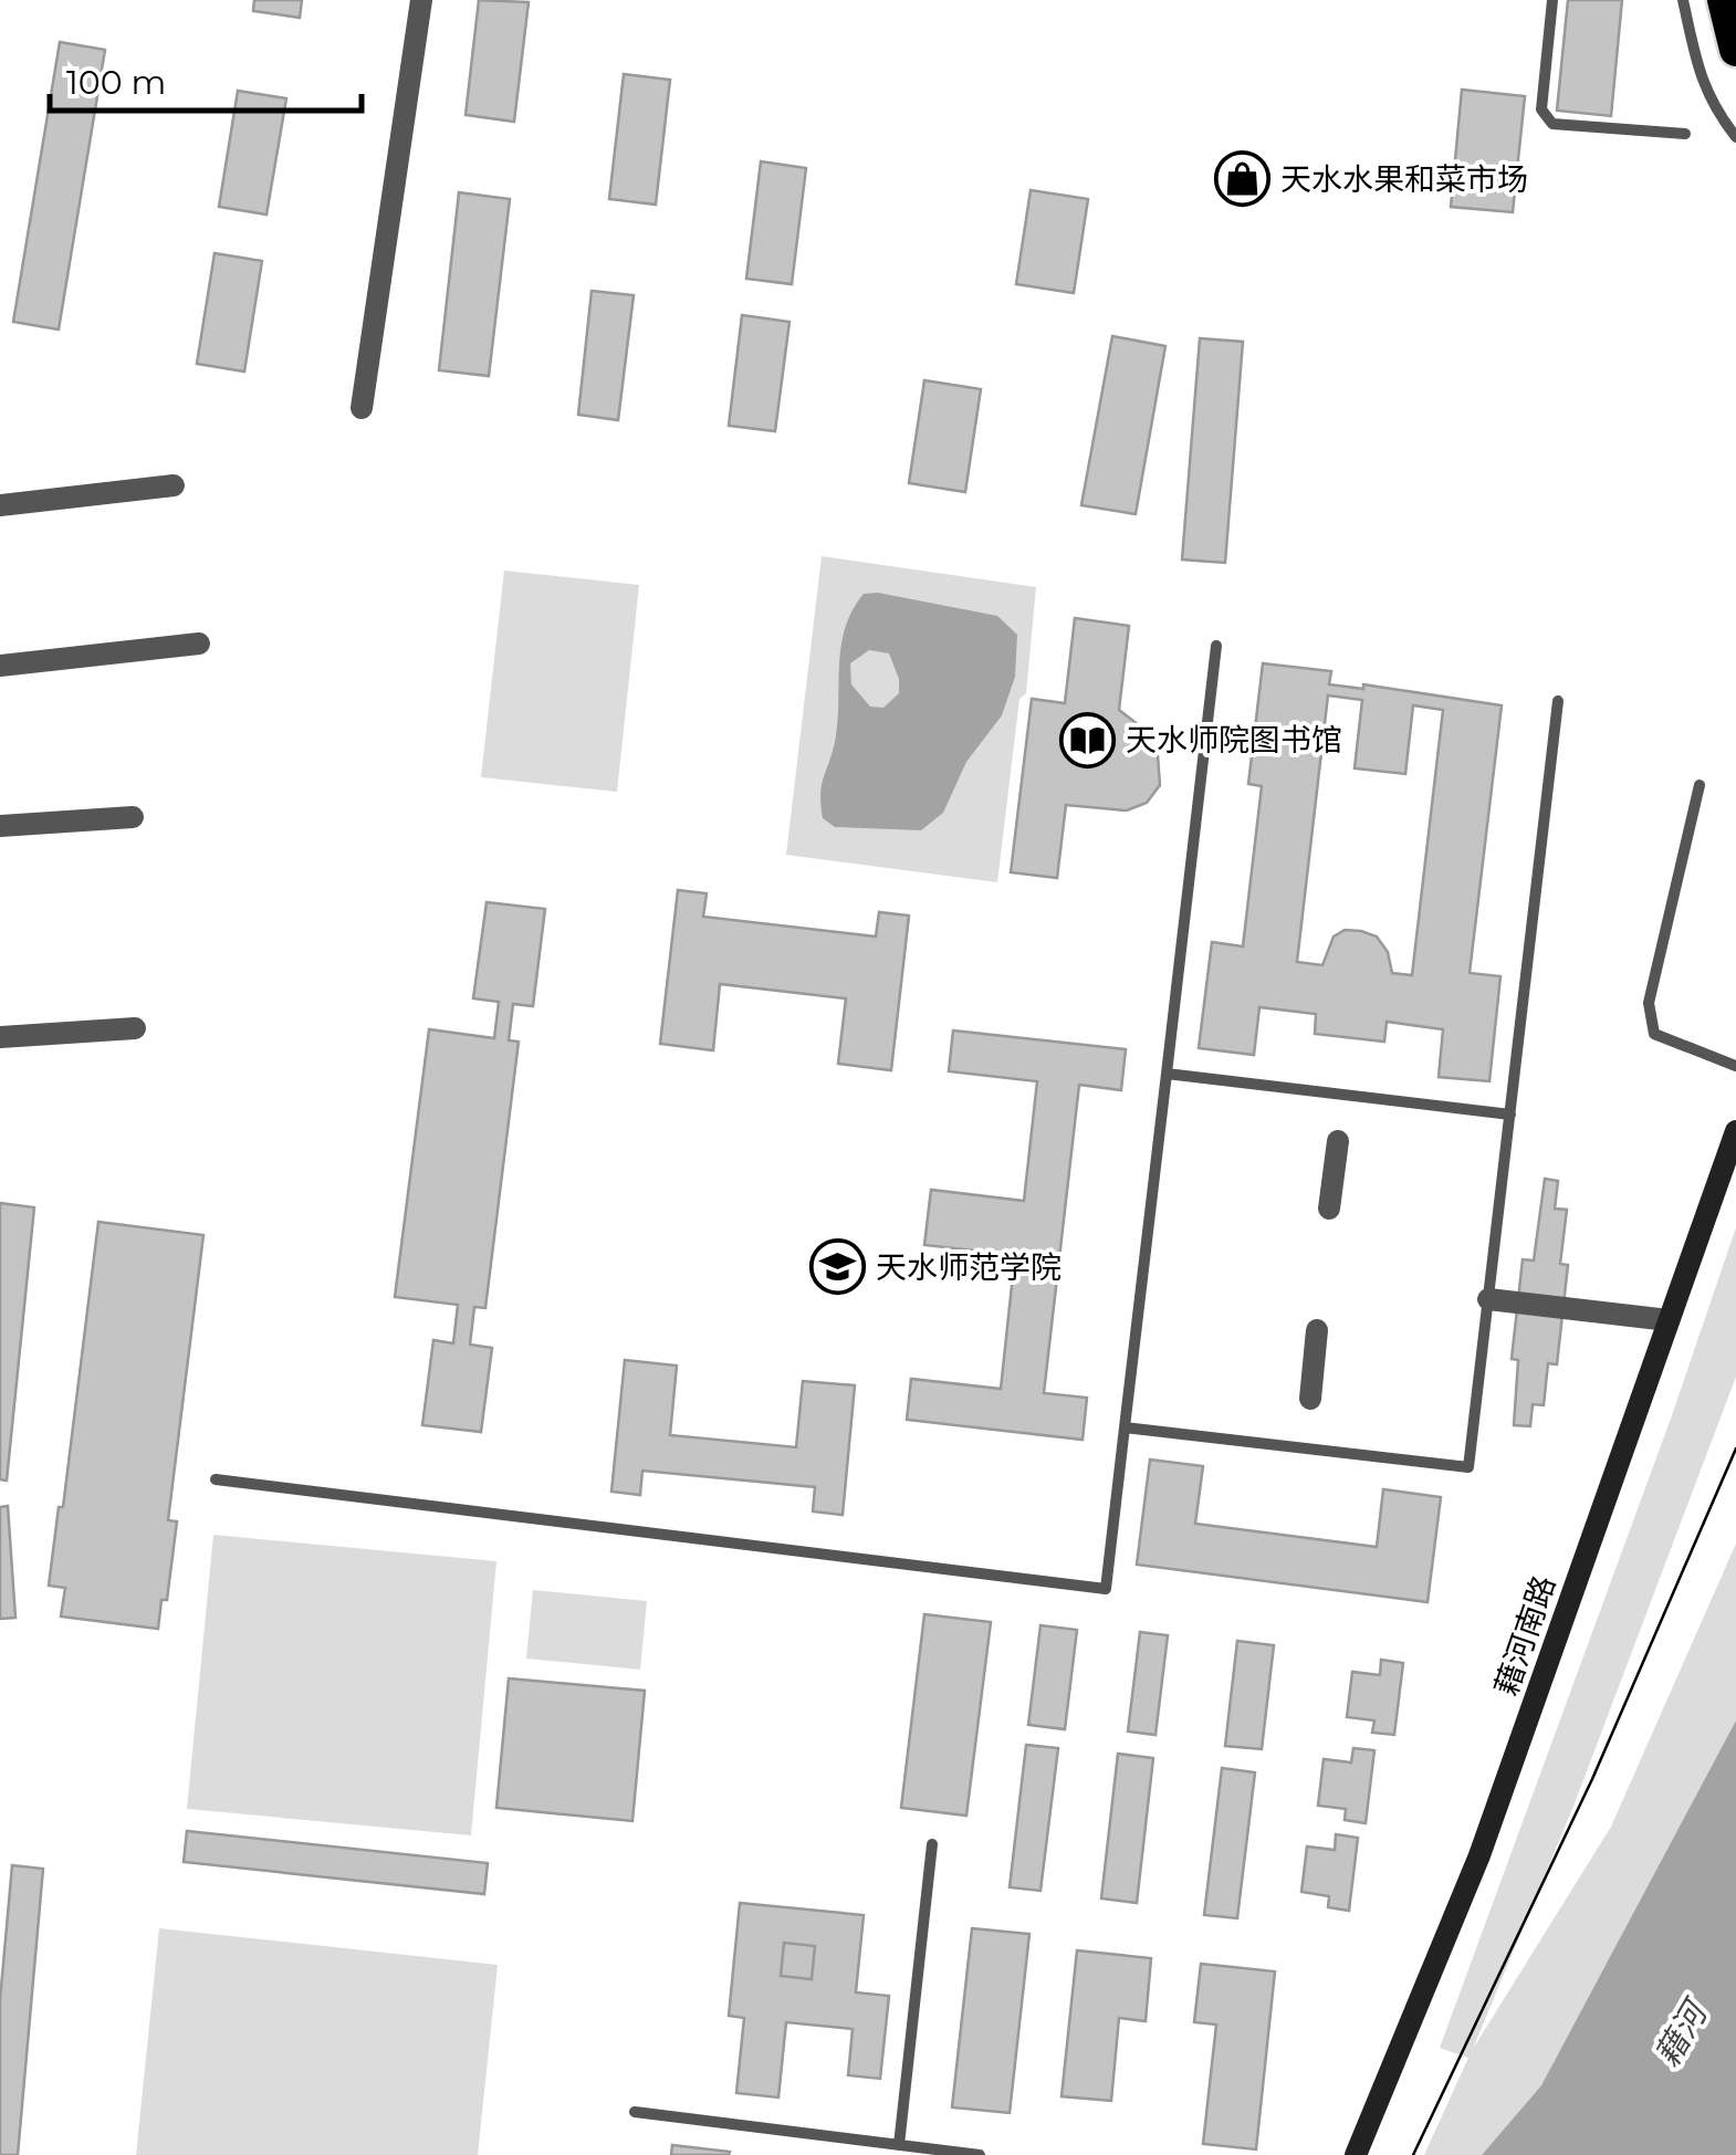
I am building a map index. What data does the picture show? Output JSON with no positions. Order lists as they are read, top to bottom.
{
  "streets": {
    "main road": ["藉河南路"]
  },
  "water": ["藉河"],
  "places": {
    "shop": ["天水水果和菜市场"],
    "library": ["天水师院图书馆"],
    "school or university": ["天水师范学院"]
  },
  "scale_bar": "100 m"
}
